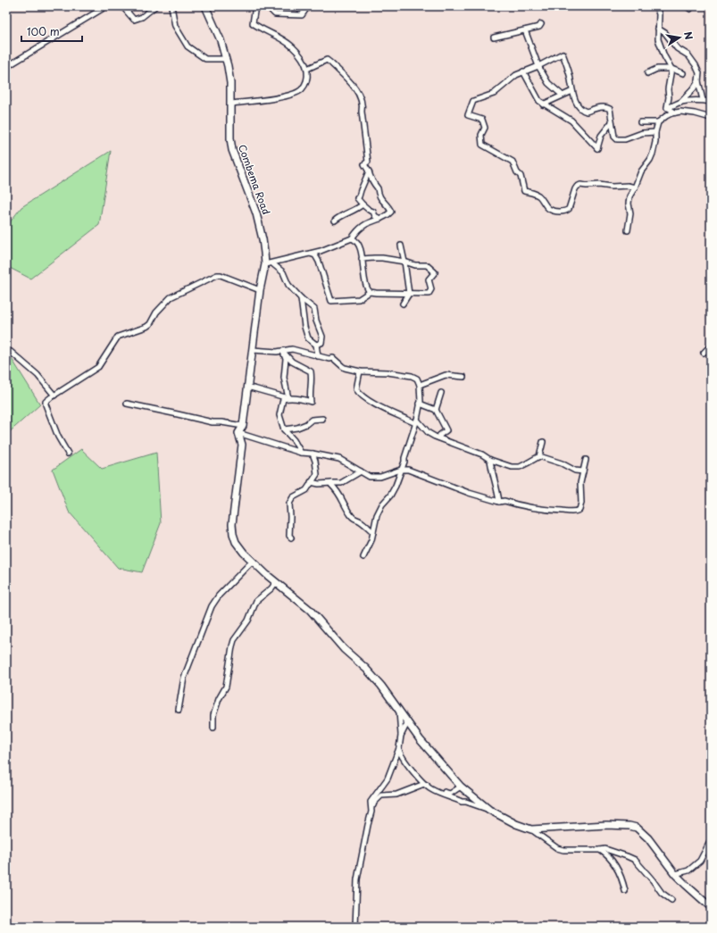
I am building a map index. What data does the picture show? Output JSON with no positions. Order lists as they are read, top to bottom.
{
  "streets": {
    "street": ["Combema Road"]
  },
  "scale_bar": "100 m",
  "north": "right"
}
